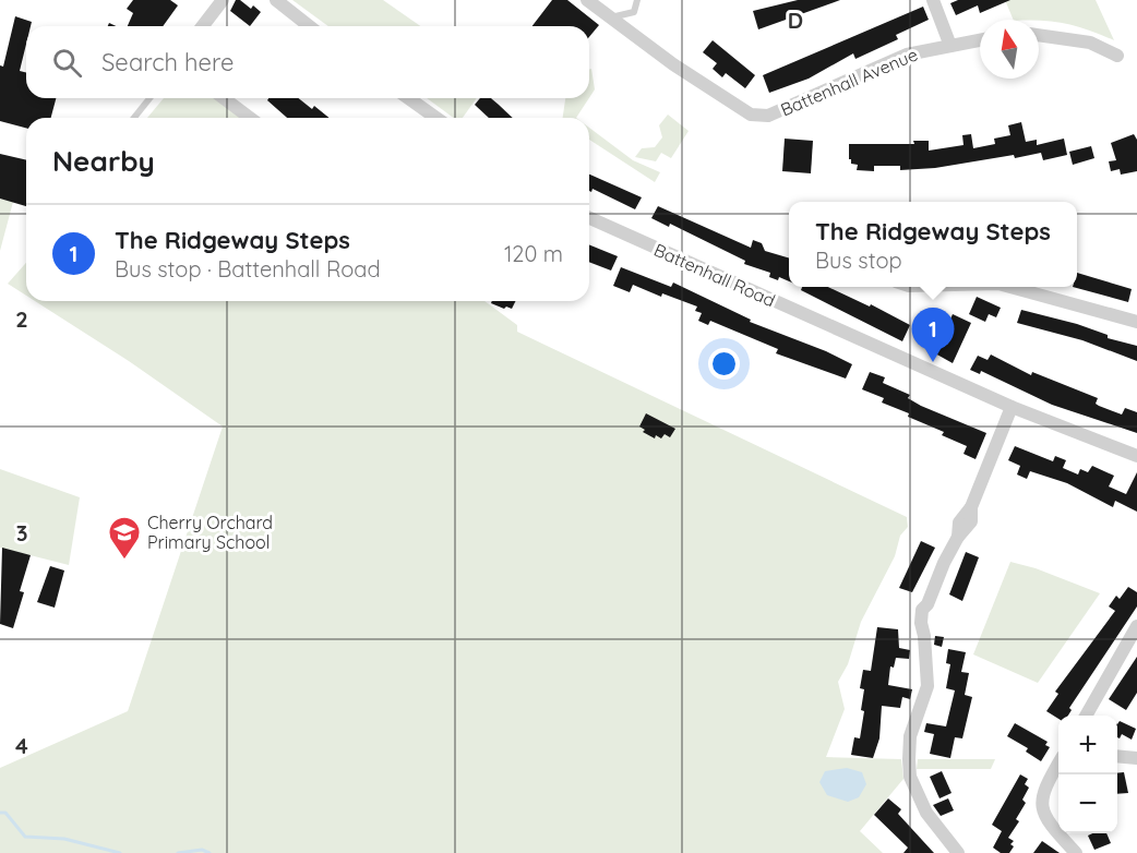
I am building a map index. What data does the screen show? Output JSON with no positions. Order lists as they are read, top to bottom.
{
  "streets": {
    "street": ["Battenhall Avenue", "Battenhall Road"]
  },
  "places": {
    "school or university": ["Cherry Orchard Primary School"]
  },
  "north": "top",
  "page": {
    "search": "Search here",
    "heading": "Nearby",
    "popup": ["The Ridgeway Steps", "Bus stop"],
    "list": [
      {
        "mark": "1",
        "name": "The Ridgeway Steps",
        "note": "Bus stop · Battenhall Road",
        "value": "120 m"
      }
    ],
    "pins": "1",
    "map_buttons": ["+", "−"]
  },
  "grid": {
    "columns": ["D"],
    "rows": ["2", "3", "4"]
  }
}
